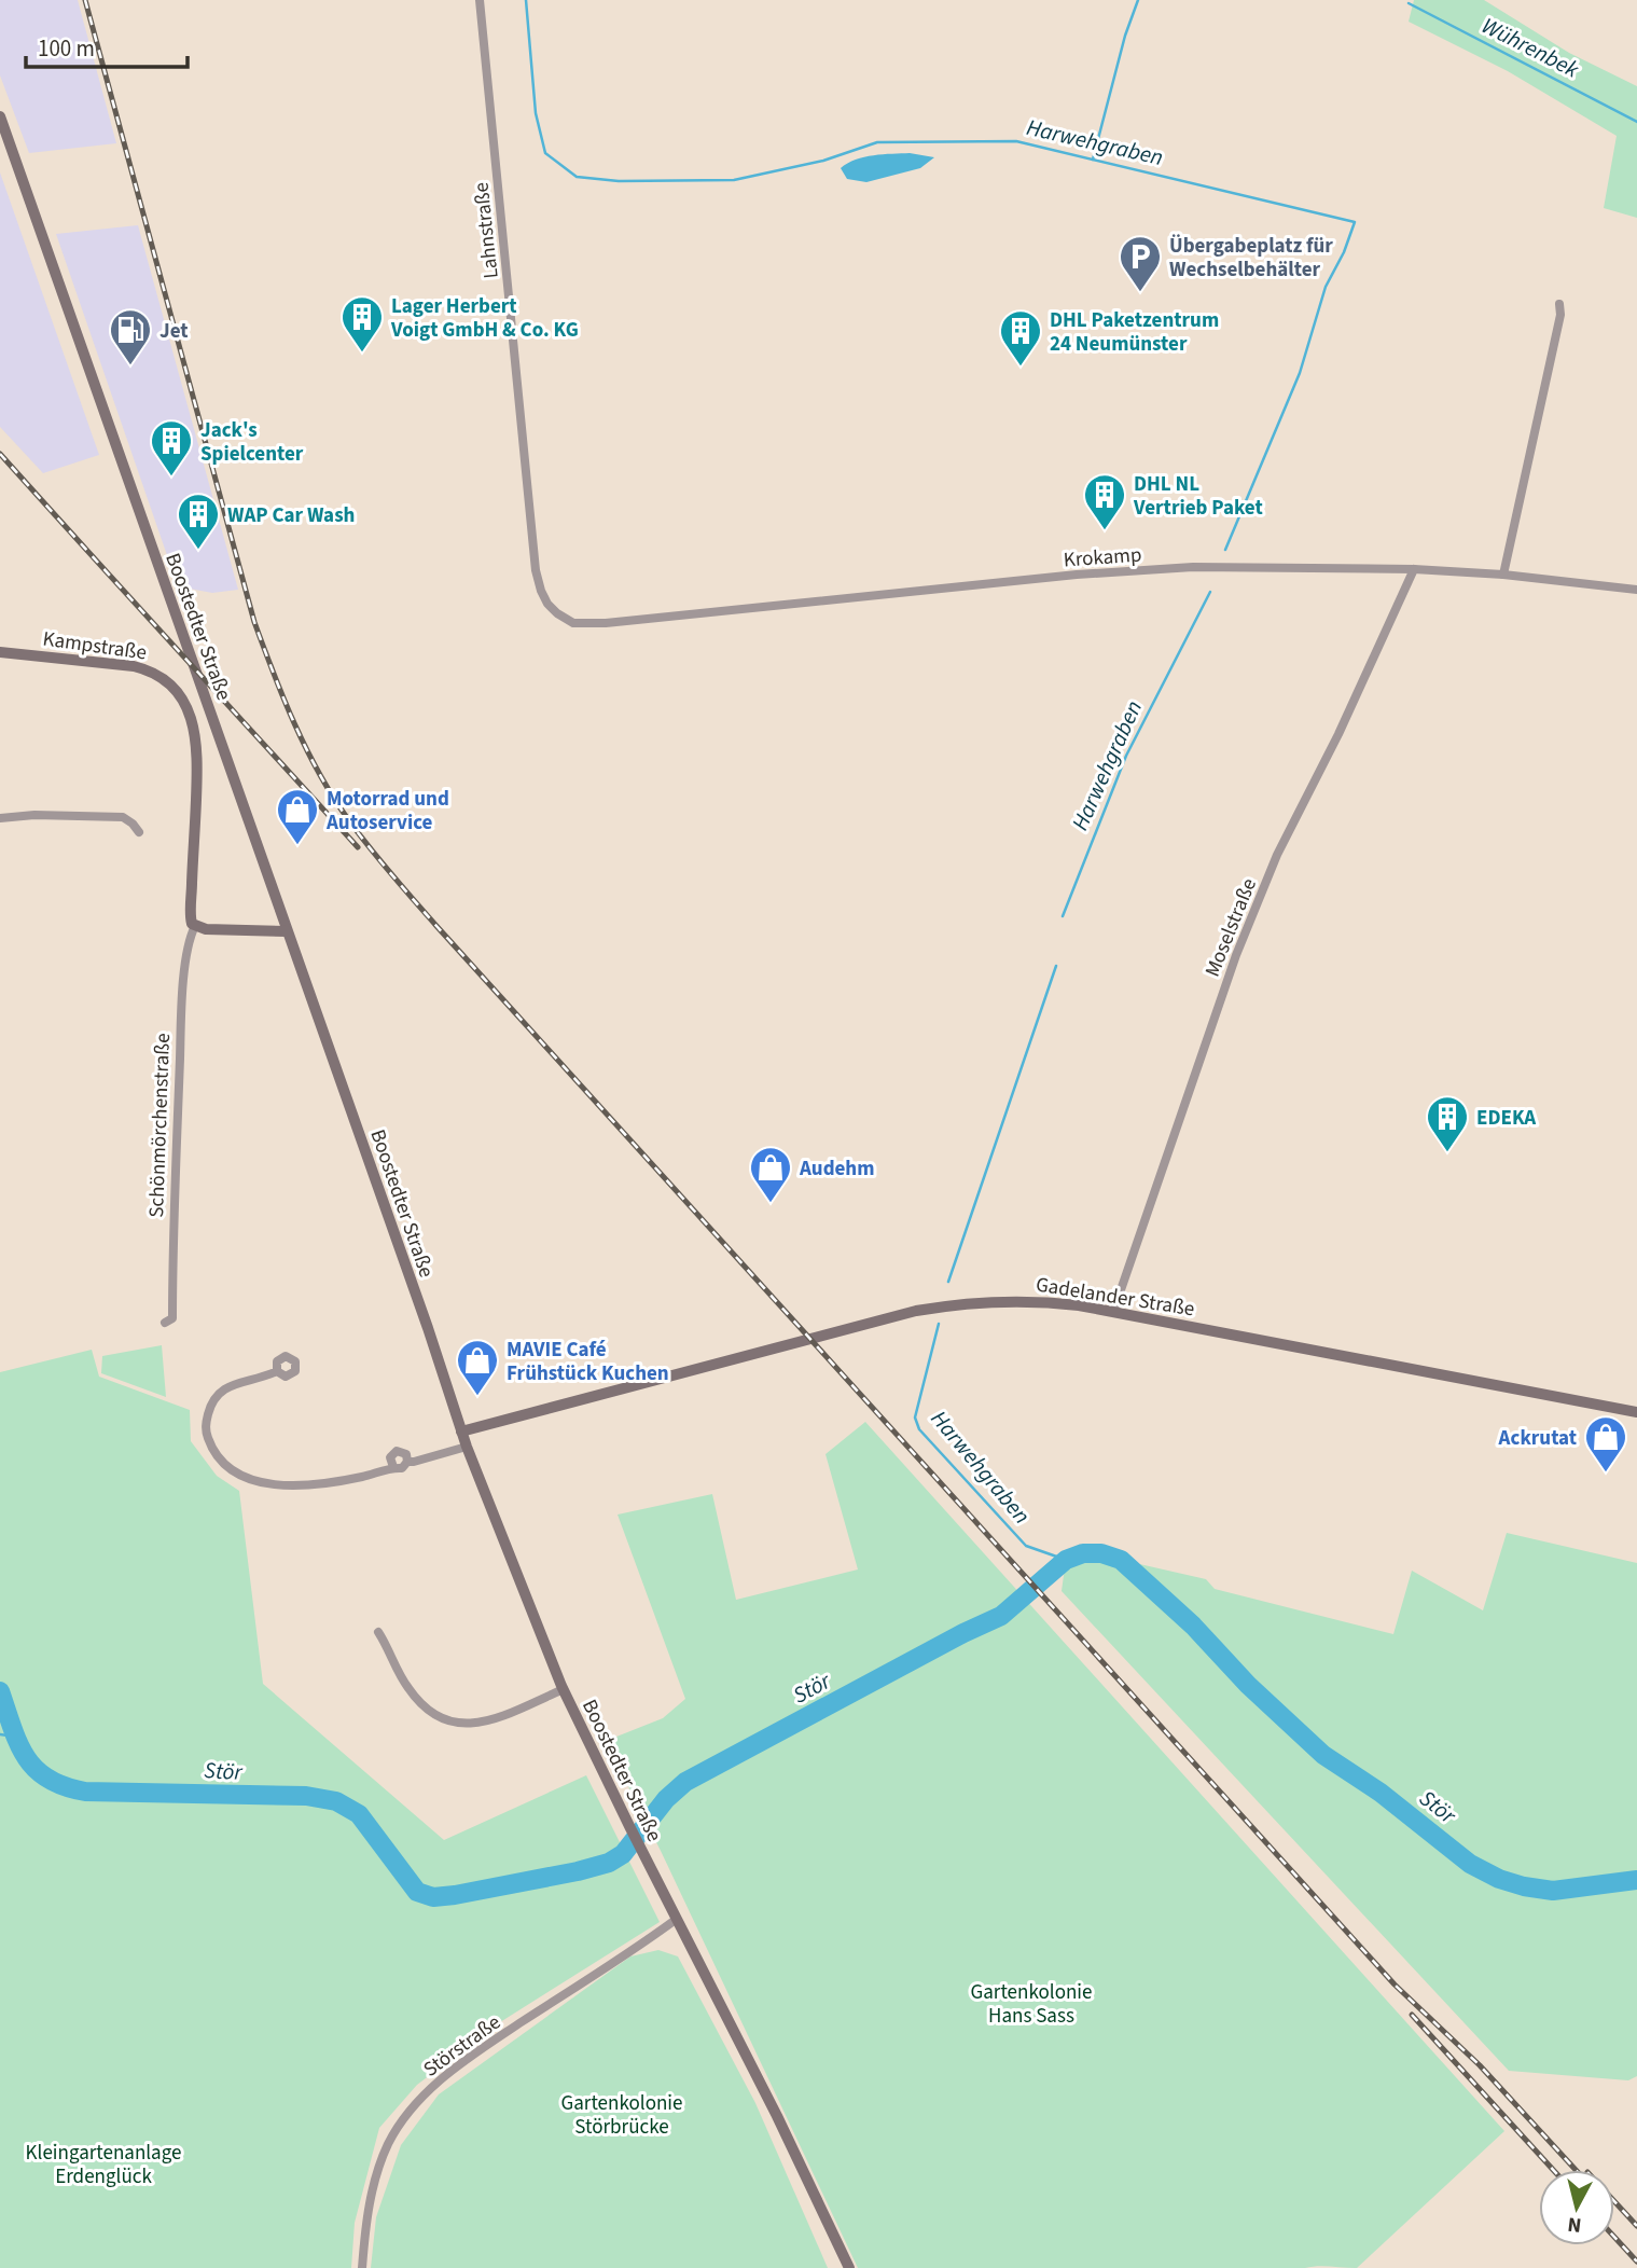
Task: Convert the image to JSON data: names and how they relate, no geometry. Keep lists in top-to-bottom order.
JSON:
{
  "streets": {
    "street": [
      "Lahnstraße",
      "Krokamp",
      "Boostedter Straße",
      "Kampstraße",
      "Moselstraße",
      "Schönmörchenstraße",
      "Gadelander Straße",
      "Störstraße"
    ]
  },
  "crossings": [
    ["Lahnstraße", "Krokamp"],
    ["Krokamp", "Moselstraße"],
    ["Boostedter Straße", "Gadelander Straße"],
    ["Boostedter Straße", "Störstraße"],
    ["Kampstraße", "Schönmörchenstraße"],
    ["Moselstraße", "Gadelander Straße"]
  ],
  "water": ["Wührenbek", "Harwehgraben", "Stör"],
  "parks": ["Gartenkolonie Hans Sass", "Gartenkolonie Störbrücke", "Kleingartenanlage Erdenglück"],
  "places": {
    "parking": ["Übergabeplatz für Wechselbehälter"],
    "building": [
      "Lager Herbert Voigt GmbH & Co. KG",
      "DHL Paketzentrum 24 Neumünster",
      "Jack's Spielcenter",
      "DHL NL Vertrieb Paket",
      "WAP Car Wash",
      "EDEKA"
    ],
    "fuel station": ["Jet"],
    "shop": [
      "Motorrad und Autoservice",
      "Audehm",
      "MAVIE Café Frühstück Kuchen",
      "Ackrutat"
    ]
  },
  "scale_bar": "100 m",
  "north": "bottom"
}
